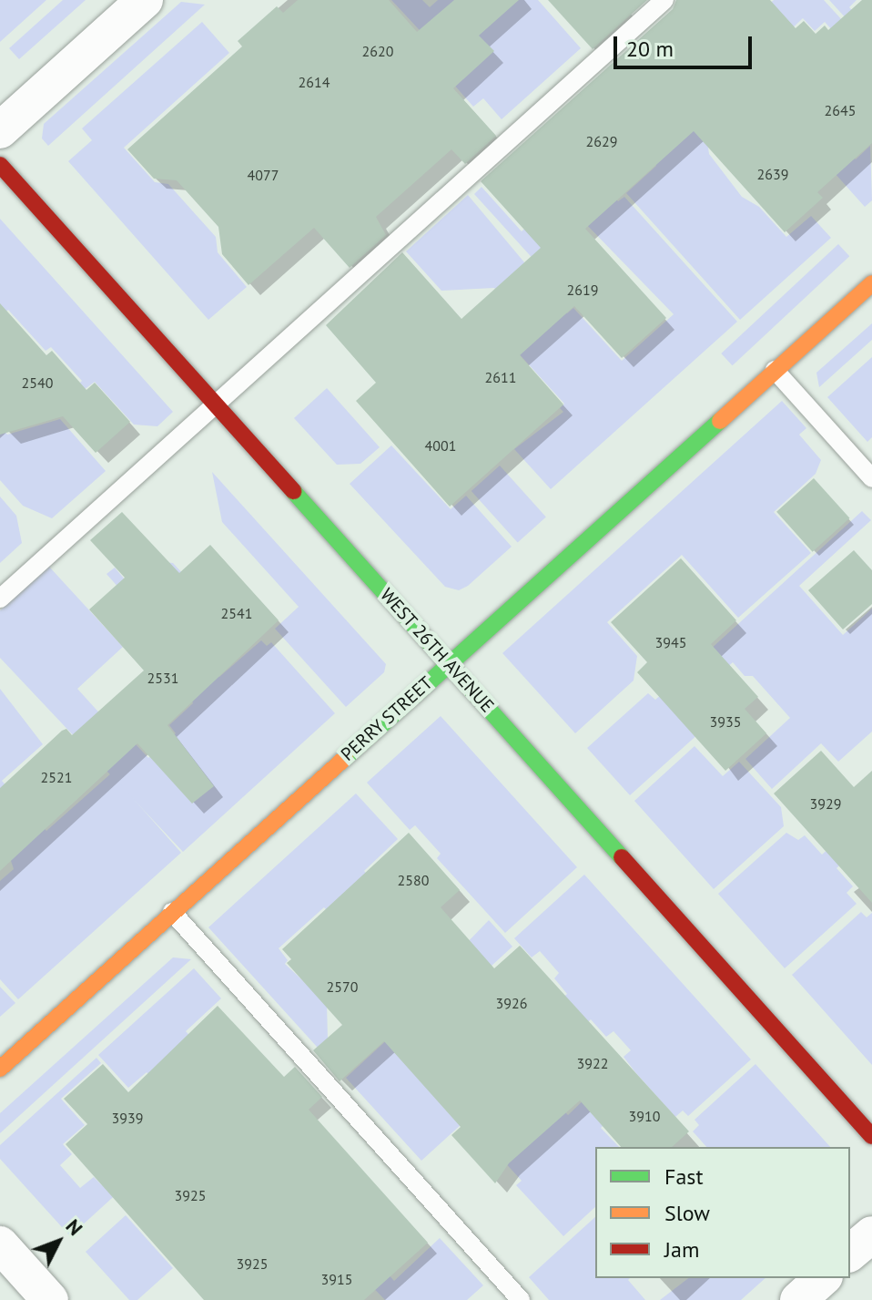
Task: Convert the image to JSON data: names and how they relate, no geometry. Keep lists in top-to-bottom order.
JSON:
{
  "streets": {
    "street": ["WEST 26TH AVENUE", "PERRY STREET"]
  },
  "crossings": [
    ["WEST 26TH AVENUE", "PERRY STREET"]
  ],
  "house_numbers": [
    "2620",
    "2614",
    "2645",
    "2629",
    "2639",
    "4077",
    "2619",
    "2611",
    "2540",
    "4001",
    "2541",
    "3945",
    "2531",
    "3935",
    "2521",
    "3929",
    "2580",
    "2570",
    "3926",
    "3922",
    "3910",
    "3939",
    "3925",
    "3925",
    "3915"
  ],
  "legend": ["Fast", "Slow", "Jam"],
  "scale_bar": "20 m",
  "north": "top right"
}
